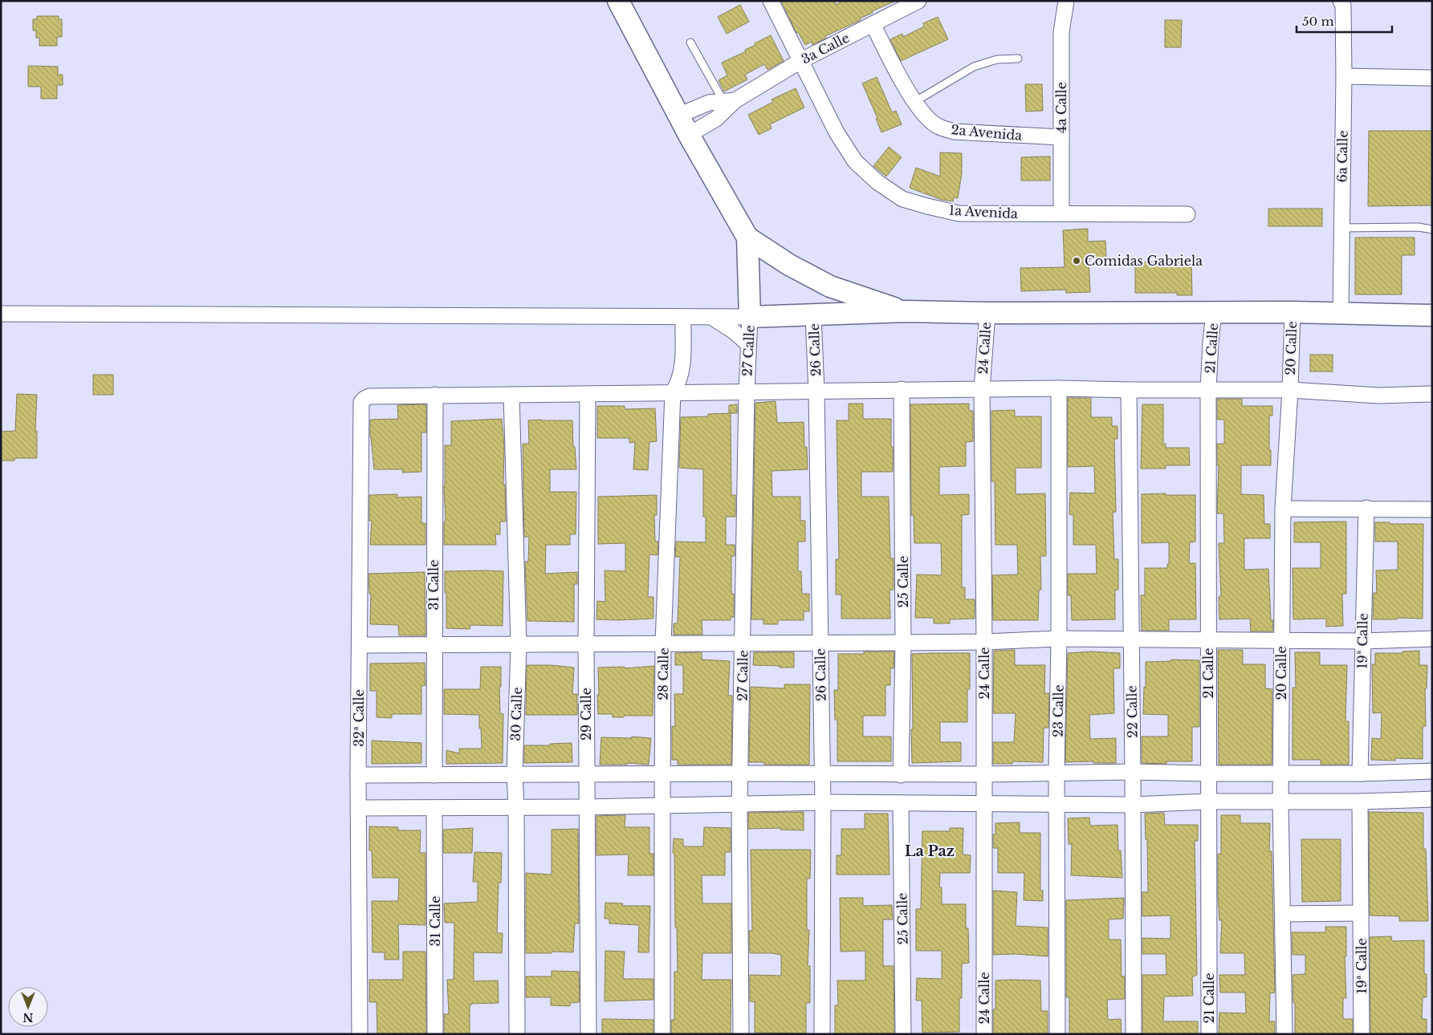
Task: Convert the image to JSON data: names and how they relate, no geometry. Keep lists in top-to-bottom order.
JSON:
{
  "streets": {
    "street": [
      "3a Calle",
      "4a Calle",
      "2a Avenida",
      "6a Calle",
      "1a Avenida",
      "24 Calle",
      "21 Calle",
      "20 Calle",
      "26 Calle",
      "27 Calle",
      "25 Calle",
      "31 Calle",
      "19ª Calle",
      "28 Calle",
      "23 Calle",
      "22 Calle",
      "30 Calle",
      "29 Calle",
      "32ª Calle"
    ]
  },
  "crossings": [
    ["3a Calle", "2a Avenida"],
    ["3a Calle", "1a Avenida"],
    ["4a Calle", "2a Avenida"],
    ["4a Calle", "1a Avenida"],
    ["31 Calle", "32ª Calle"]
  ],
  "districts": ["La Paz"],
  "places": ["Comidas Gabriela"],
  "scale_bar": "50 m",
  "north": "bottom"
}
